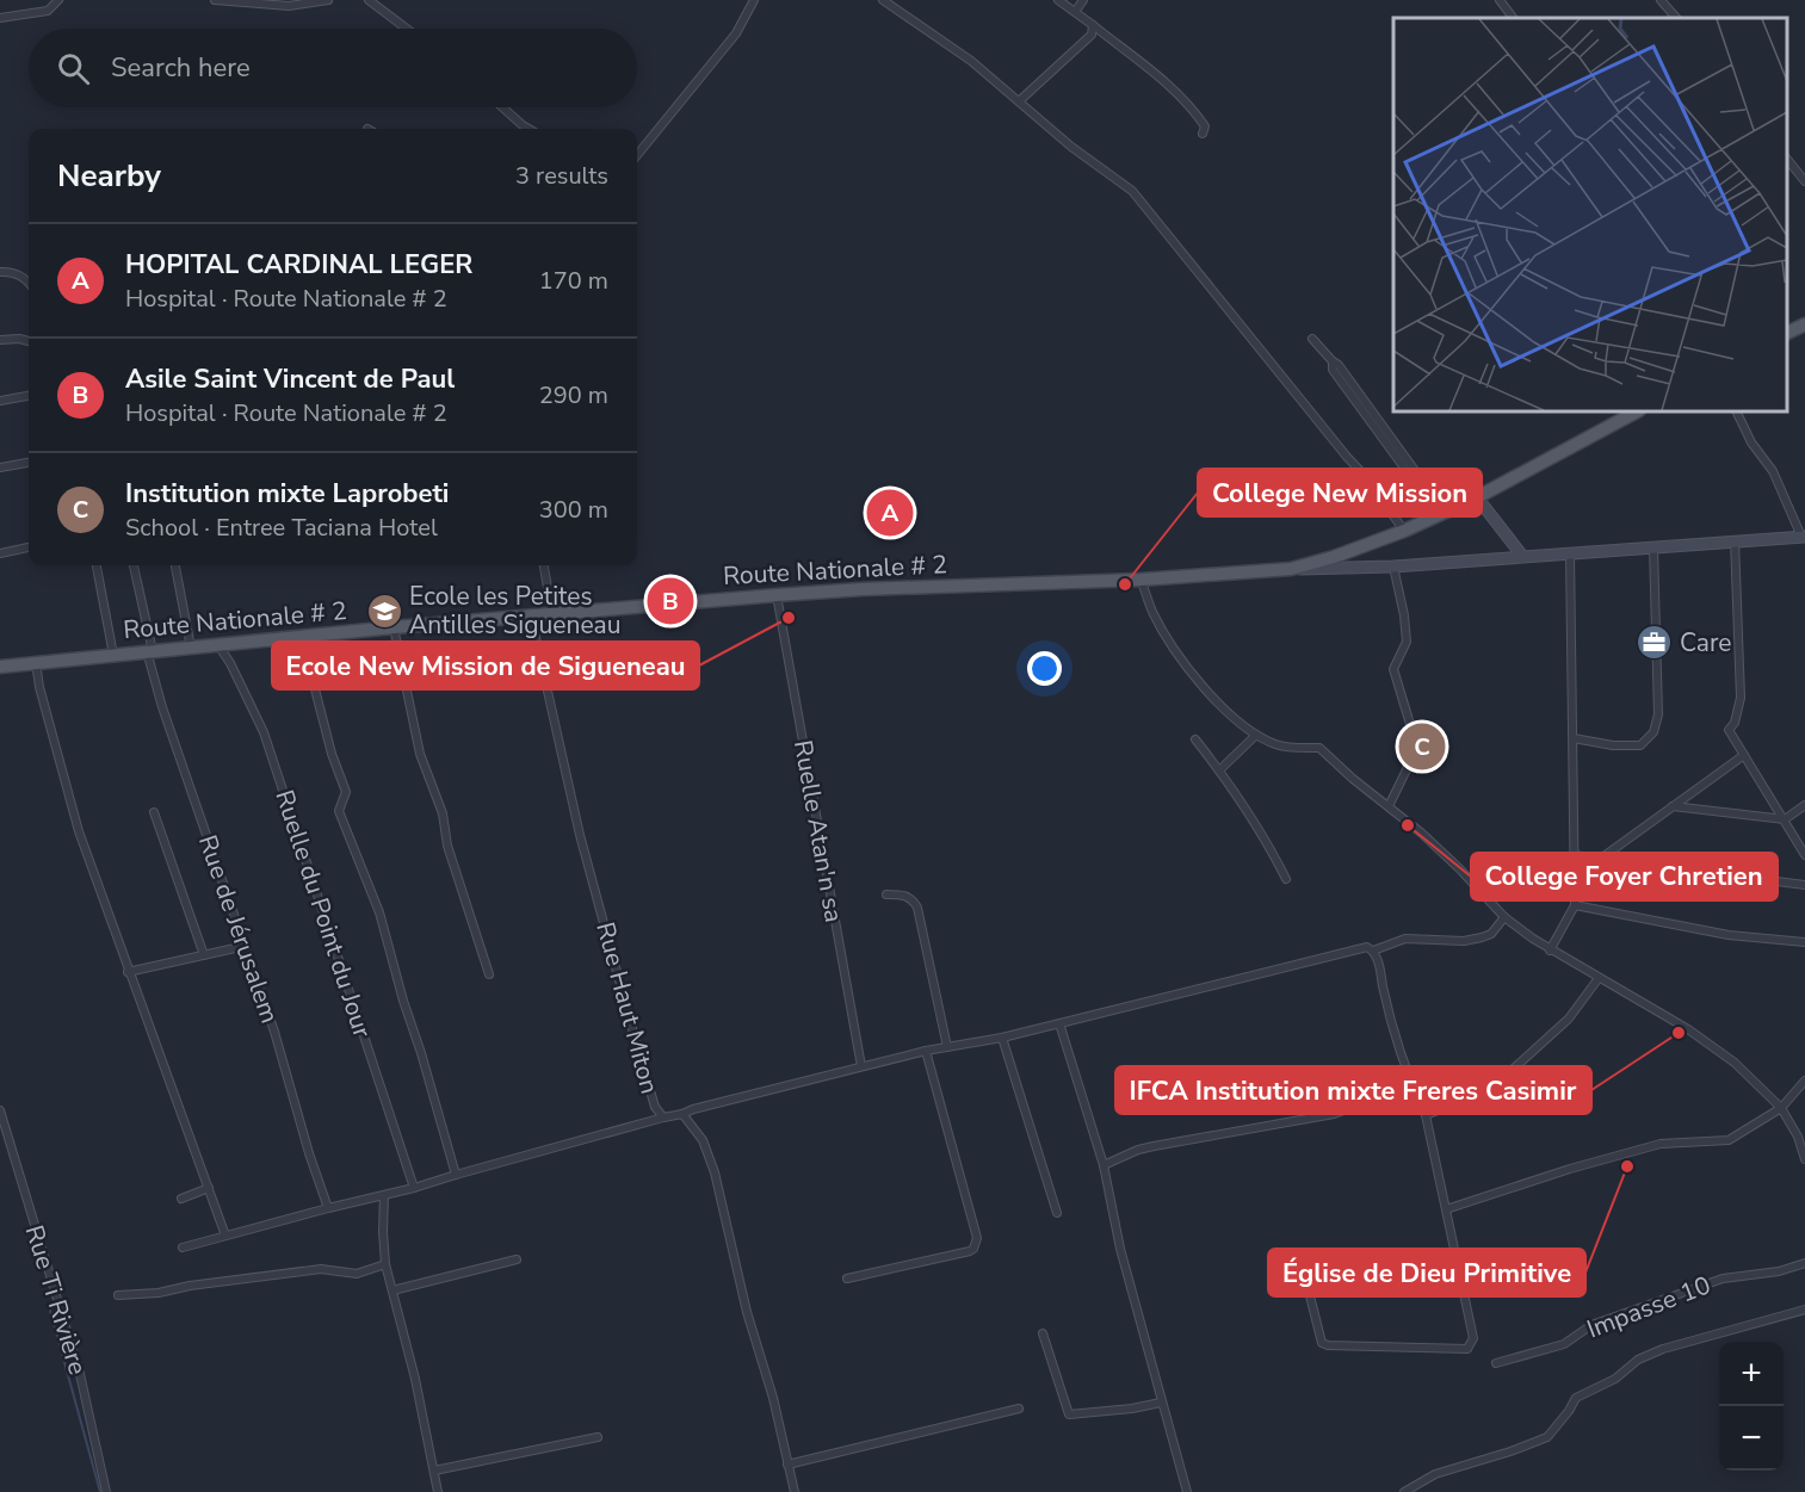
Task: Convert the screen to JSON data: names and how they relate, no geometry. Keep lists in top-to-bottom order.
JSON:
{
  "streets": {
    "main road": ["Route Nationale # 2"],
    "street": [
      "Ruelle Atan'n sa",
      "Ruelle du Point du Jour",
      "Rue de Jérusalem",
      "Rue Haut Miton",
      "Rue Ti Rivière",
      "Impasse 10"
    ]
  },
  "crossings": [
    ["Route Nationale # 2", "Ruelle Atan'n sa"],
    ["Route Nationale # 2", "Ruelle du Point du Jour"],
    ["Route Nationale # 2", "Rue de Jérusalem"],
    ["Route Nationale # 2", "Rue Haut Miton"]
  ],
  "places": {
    "other": [
      "College New Mission",
      "Ecole New Mission de Sigueneau",
      "College Foyer Chretien",
      "IFCA Institution mixte Freres Casimir",
      "Église de Dieu Primitive"
    ],
    "school or university": ["Ecole les Petites Antilles Sigueneau"],
    "office": ["Care"]
  },
  "page": {
    "search": "Search here",
    "heading": ["Nearby", "3 results"],
    "list": [
      {
        "mark": "A",
        "name": "HOPITAL CARDINAL LEGER",
        "note": "Hospital · Route Nationale # 2",
        "value": "170 m"
      },
      {
        "mark": "B",
        "name": "Asile Saint Vincent de Paul",
        "note": "Hospital · Route Nationale # 2",
        "value": "290 m"
      },
      {
        "mark": "C",
        "name": "Institution mixte Laprobeti",
        "note": "School · Entree Taciana Hotel",
        "value": "300 m"
      }
    ],
    "pins": ["A", "B", "C"],
    "map_buttons": ["+", "−"]
  }
}
